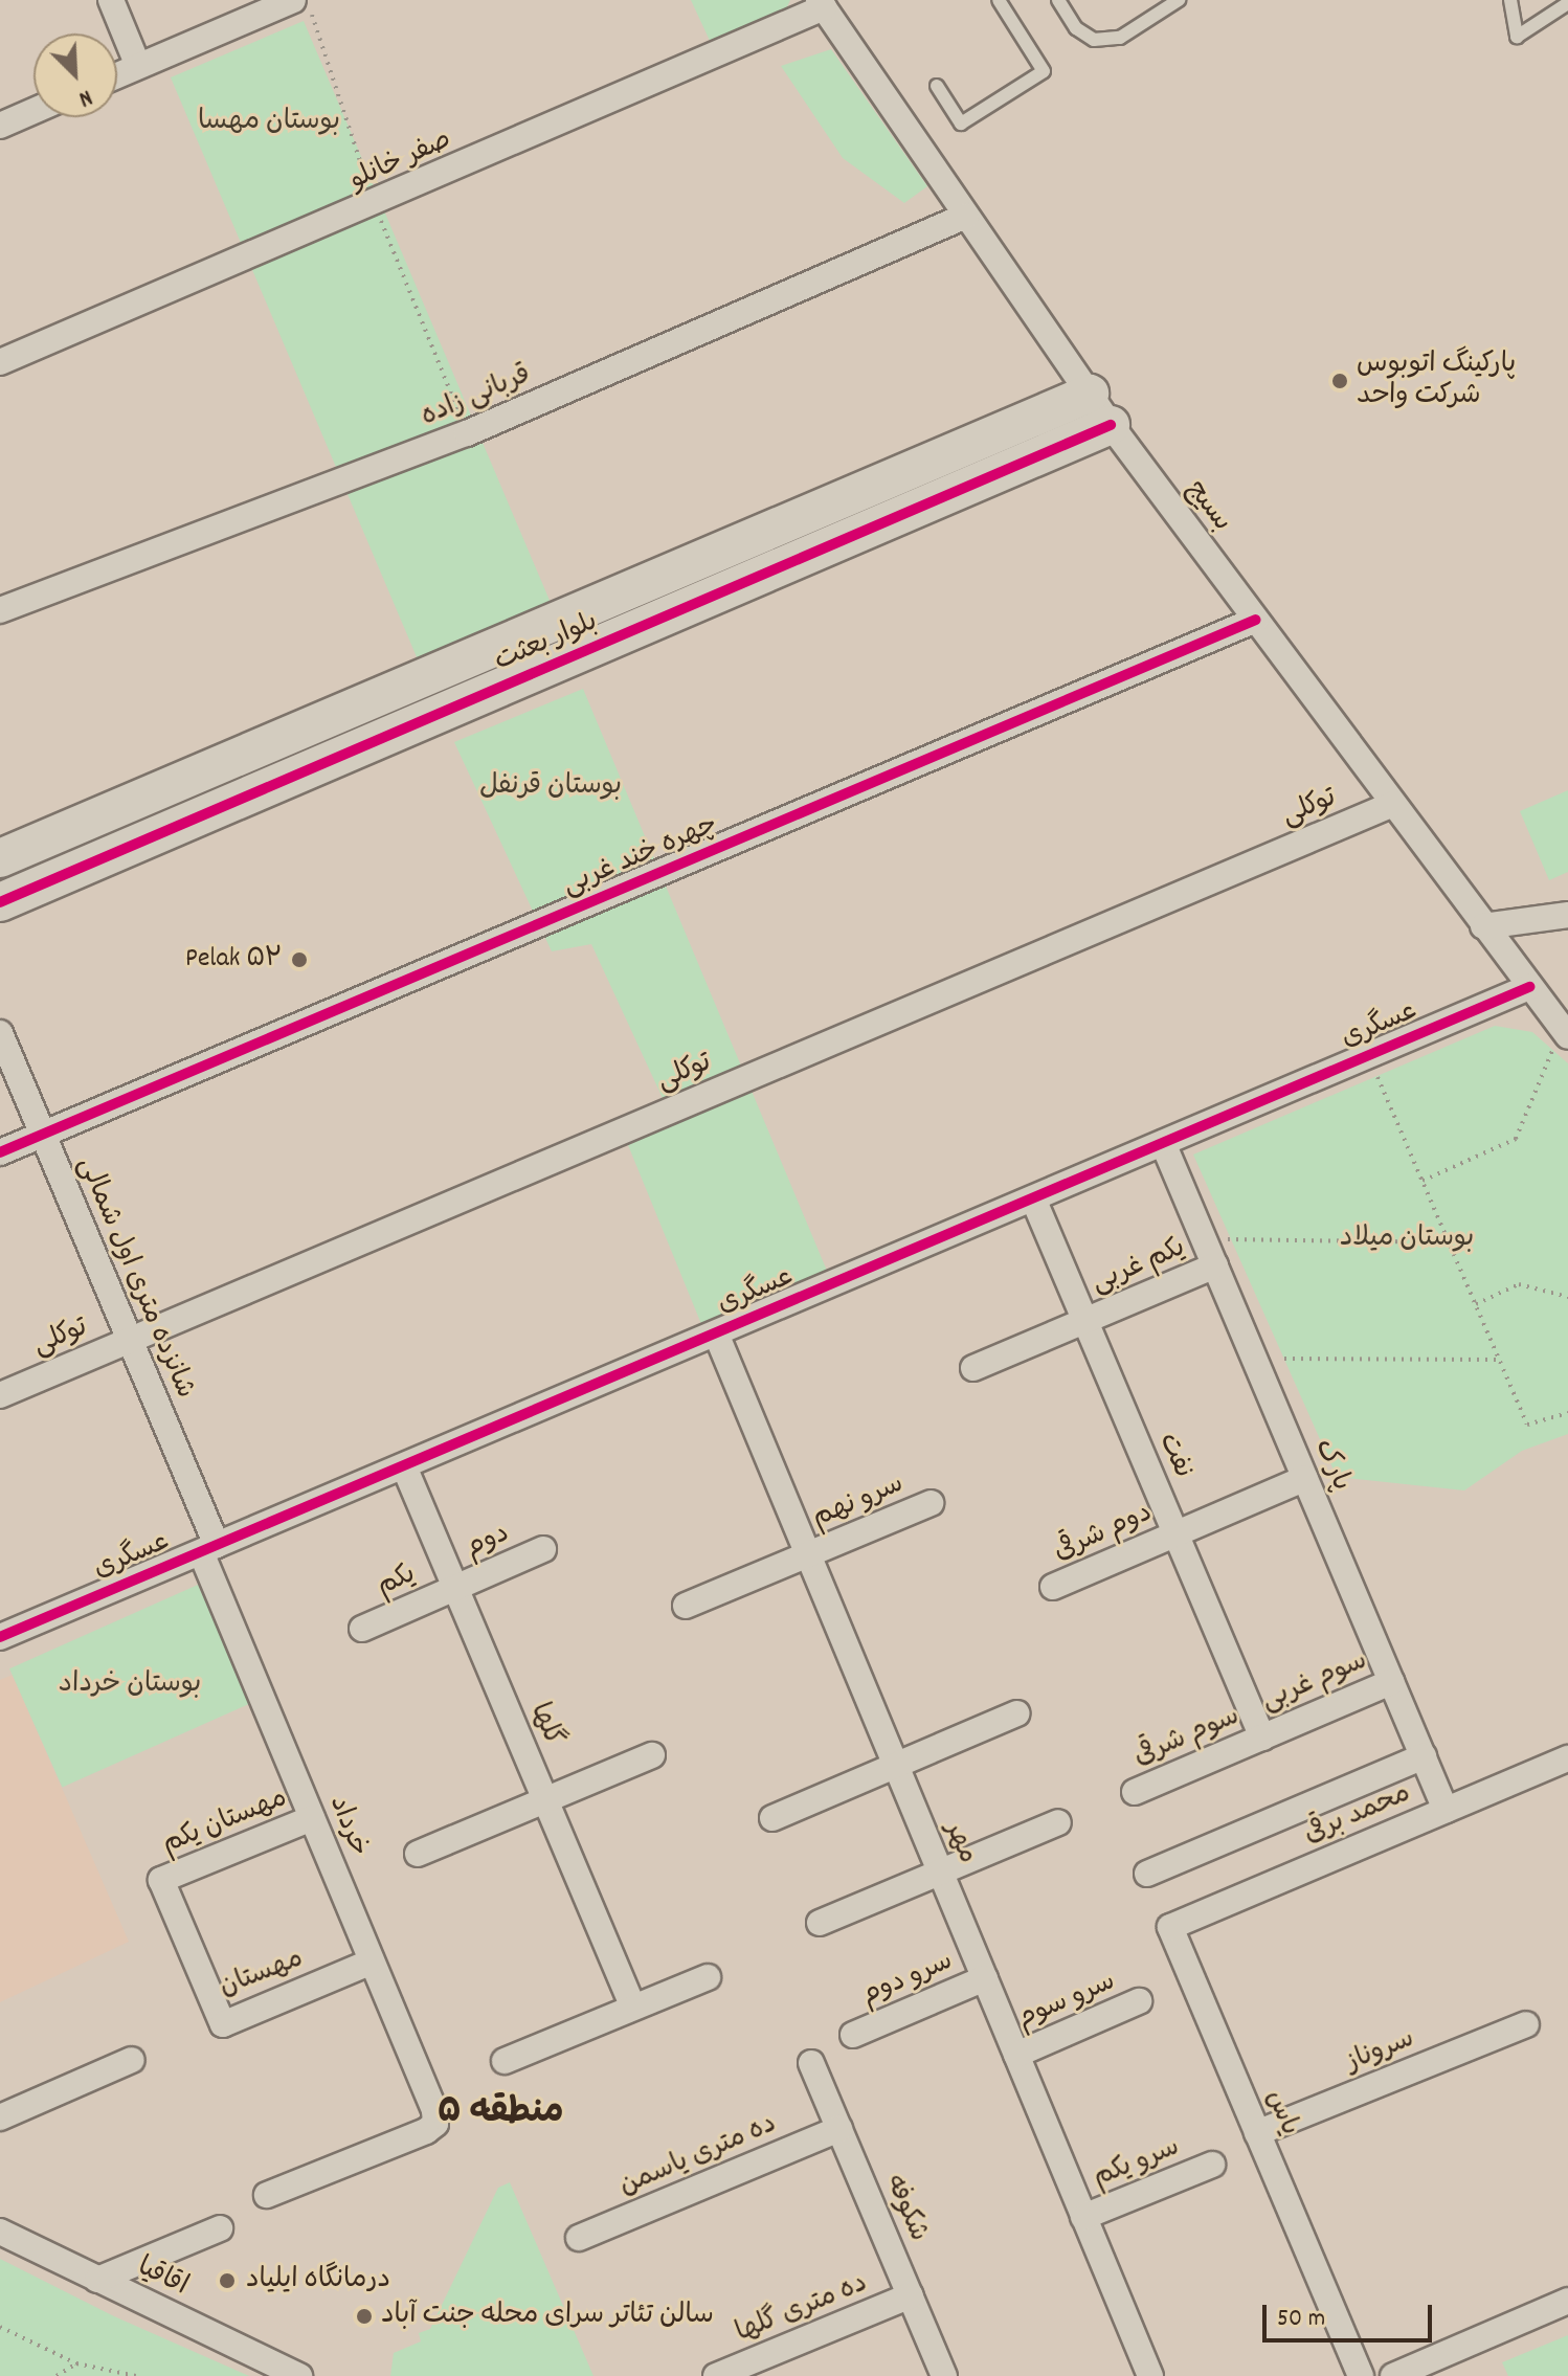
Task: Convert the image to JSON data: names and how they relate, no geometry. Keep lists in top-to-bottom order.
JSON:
{
  "streets": {
    "street": [
      "صفر خانلو",
      "قربانی زاده",
      "بسیج",
      "بلوار بعثت",
      "توکلی",
      "چهره خند غربی",
      "عسگری",
      "یکم غربی",
      "شانزده متری اول شمالی",
      "نفت",
      "پارک",
      "سرو نهم",
      "دوم شرقی",
      "دوم",
      "یکم",
      "سوم غربی",
      "گلها",
      "سوم شرقی",
      "محمد برقی",
      "مهستان یکم",
      "خرداد",
      "مهر",
      "مهستان",
      "سرو دوم",
      "سرو سوم",
      "سروناز",
      "یاس",
      "ده متری یاسمن",
      "سرو یکم",
      "شکوفه",
      "اقاقیا",
      "ده متری گلها"
    ]
  },
  "crossings": [
    ["صفر خانلو", "بسیج"],
    ["قربانی زاده", "بسیج"],
    ["بسیج", "بلوار بعثت"],
    ["بسیج", "توکلی"],
    ["بسیج", "چهره خند غربی"],
    ["بسیج", "عسگری"],
    ["توکلی", "شانزده متری اول شمالی"],
    ["چهره خند غربی", "شانزده متری اول شمالی"],
    ["عسگری", "شانزده متری اول شمالی"],
    ["عسگری", "نفت"],
    ["عسگری", "پارک"],
    ["عسگری", "گلها"],
    ["عسگری", "خرداد"],
    ["عسگری", "مهر"],
    ["یکم غربی", "نفت"],
    ["یکم غربی", "پارک"],
    ["شانزده متری اول شمالی", "خرداد"],
    ["نفت", "دوم شرقی"],
    ["نفت", "سوم غربی"],
    ["نفت", "سوم شرقی"],
    ["پارک", "دوم شرقی"],
    ["پارک", "سوم غربی"],
    ["پارک", "محمد برقی"],
    ["سرو نهم", "مهر"],
    ["دوم", "یکم"],
    ["دوم", "گلها"],
    ["یکم", "گلها"],
    ["سوم غربی", "سوم شرقی"],
    ["محمد برقی", "یاس"],
    ["مهستان یکم", "خرداد"],
    ["مهستان یکم", "مهستان"],
    ["خرداد", "مهستان"],
    ["مهر", "سرو دوم"],
    ["مهر", "سرو سوم"],
    ["مهر", "سرو یکم"],
    ["سروناز", "یاس"],
    ["ده متری یاسمن", "شکوفه"],
    ["شکوفه", "ده متری گلها"]
  ],
  "districts": ["منطقه ۵"],
  "parks": [
    "بوستان مهسا",
    "بوستان قرنفل",
    "بوستان میلاد",
    "بوستان خرداد"
  ],
  "places": [
    "پارکینگ اتوبوس شرکت واحد",
    "Pelak ۵۲",
    "درمانگاه ایلیاد",
    "سالن تئاتر سرای محله جنت آباد"
  ],
  "scale_bar": "50 m",
  "north": "bottom right"
}
